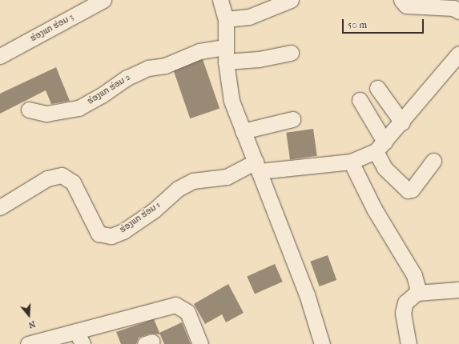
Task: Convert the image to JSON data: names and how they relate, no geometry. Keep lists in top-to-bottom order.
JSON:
{
  "streets": {
    "street": ["ຮ່ອງແກ ຮ່ອມ 3", "ຮ່ອງແກ ຮ່ອມ 2", "ຮ່ອງແກ ຮ່ອມ 1"]
  },
  "scale_bar": "50 m",
  "north": "bottom"
}
